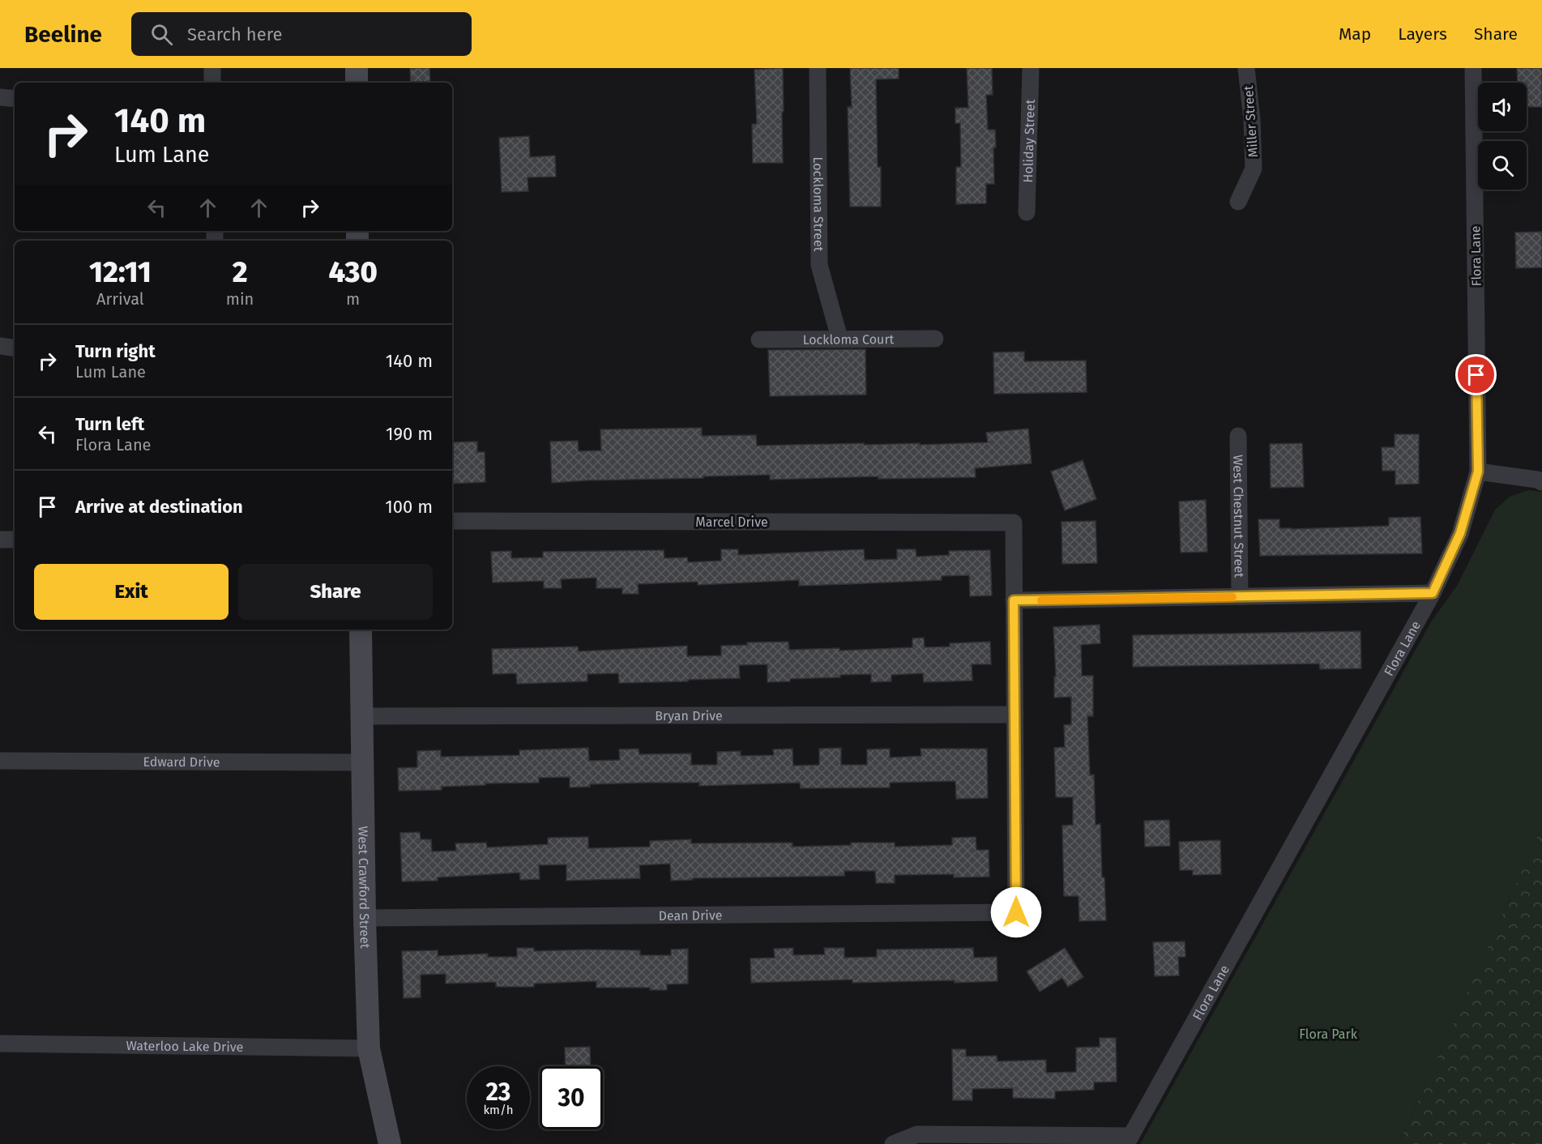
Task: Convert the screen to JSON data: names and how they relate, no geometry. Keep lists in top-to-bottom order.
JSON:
{
  "streets": {
    "street": [
      "Miller Street",
      "Holiday Street",
      "Lockloma Street",
      "Flora Lane",
      "Lockloma Court",
      "West Chestnut Street",
      "Marcel Drive",
      "Bryan Drive",
      "Edward Drive",
      "West Crawford Street",
      "Dean Drive",
      "Waterloo Lake Drive"
    ]
  },
  "crossings": [
    ["Lockloma Street", "Lockloma Court"],
    ["Bryan Drive", "West Crawford Street"],
    ["Bryan Drive", "Dean Drive"],
    ["Edward Drive", "West Crawford Street"],
    ["West Crawford Street", "Dean Drive"],
    ["West Crawford Street", "Waterloo Lake Drive"]
  ],
  "parks": ["Flora Park"],
  "page": {
    "header": "Beeline",
    "search": "Search here",
    "nav": ["Map", "Layers", "Share"],
    "turn": ["140 m", "Lum Lane"],
    "eta": [
      "12:11",
      "Arrival",
      "2",
      "min",
      "430",
      "m"
    ],
    "list": [
      {
        "name": "Turn right",
        "note": "Lum Lane",
        "value": "140 m"
      },
      {
        "name": "Turn left",
        "note": "Flora Lane",
        "value": "190 m"
      },
      {
        "name": "Arrive at destination",
        "value": "100 m"
      }
    ],
    "buttons": ["Exit", "Share"],
    "speed": "23 km/h",
    "limit": "30"
  }
}
